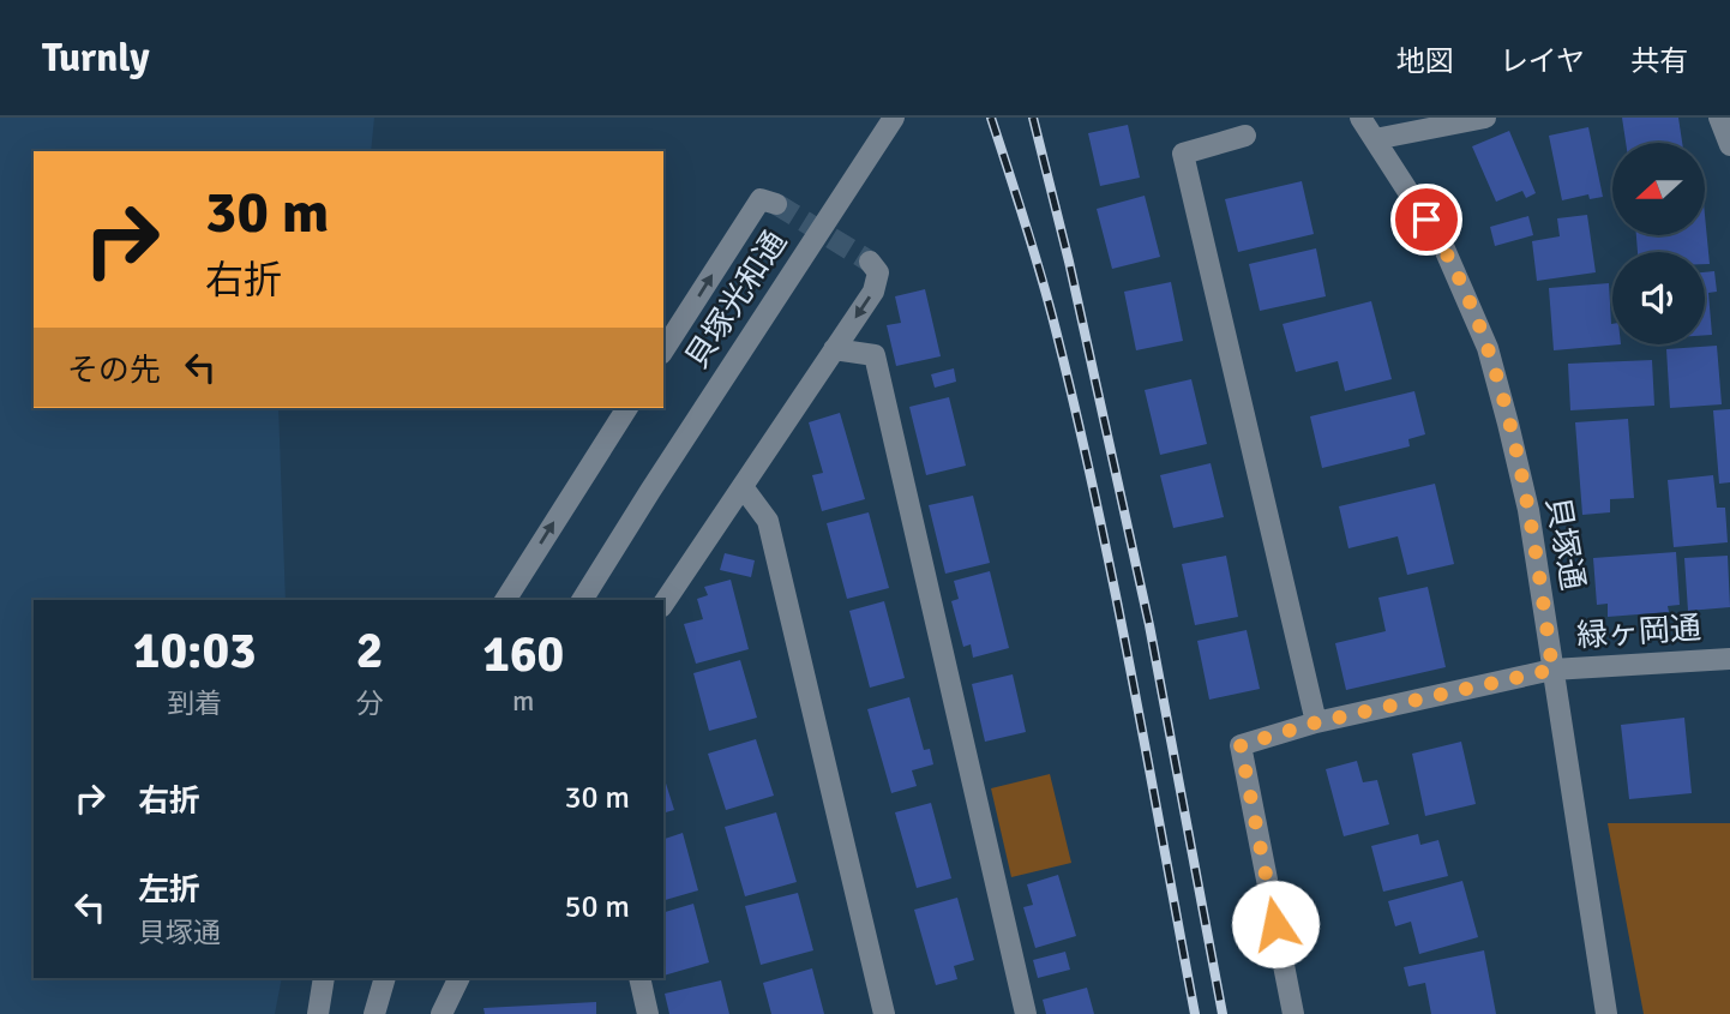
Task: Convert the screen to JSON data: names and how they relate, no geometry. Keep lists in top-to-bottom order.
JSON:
{
  "streets": {
    "street": ["貝塚光和通", "貝塚通", "緑ヶ岡通"]
  },
  "crossings": [
    ["貝塚通", "緑ヶ岡通"]
  ],
  "north": "left",
  "page": {
    "header": "Turnly",
    "nav": ["地図", "レイヤ", "共有"],
    "turn": ["30 m", "右折"],
    "then": "その先",
    "eta": [
      "10:03",
      "到着",
      "2",
      "分",
      "160",
      "m"
    ],
    "list": [
      {
        "name": "右折",
        "value": "30 m"
      },
      {
        "name": "左折",
        "note": "貝塚通",
        "value": "50 m"
      }
    ]
  }
}
